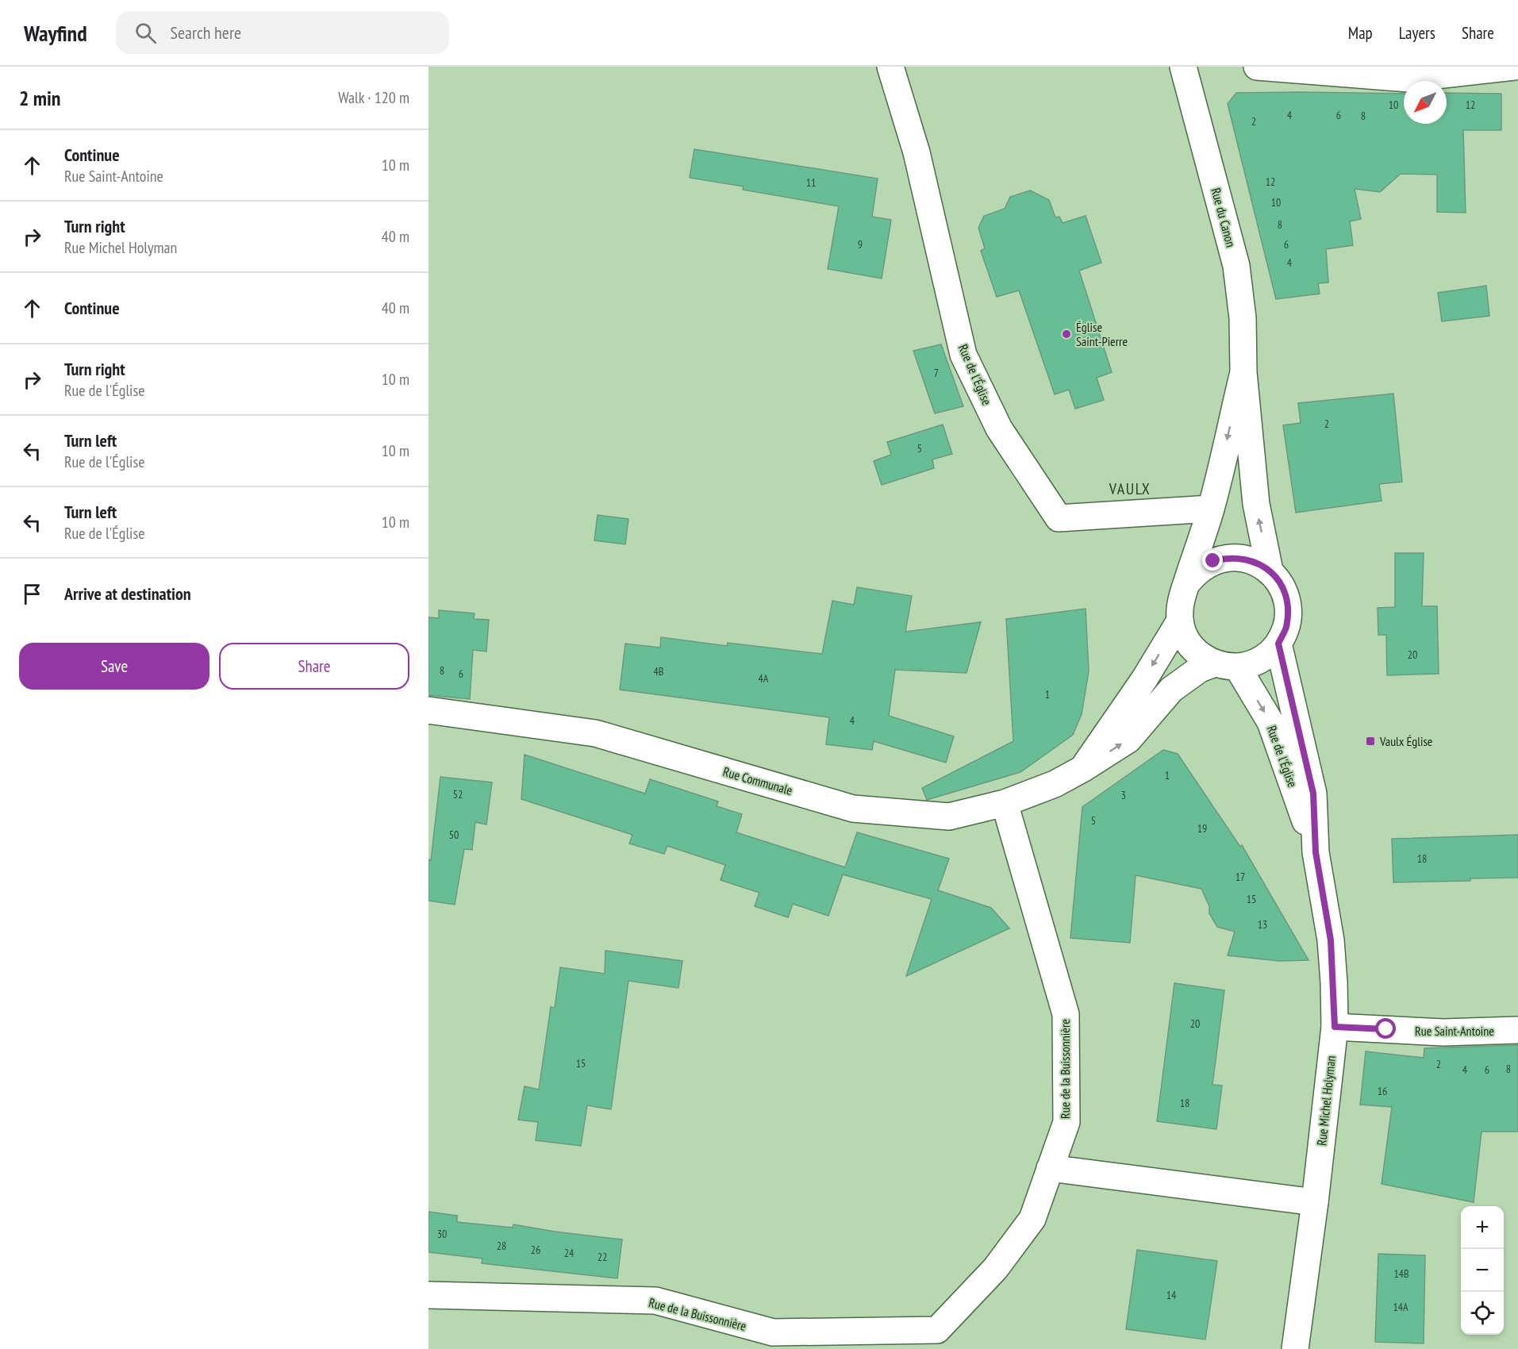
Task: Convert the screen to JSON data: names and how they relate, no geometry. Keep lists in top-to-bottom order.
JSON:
{
  "streets": {
    "street": [
      "Rue du Canon",
      "Rue de l'Église",
      "Rue Communale",
      "Rue Saint-Antoine",
      "Rue de la Buissonnière",
      "Rue Michel Holyman"
    ]
  },
  "crossings": [
    ["Rue du Canon", "Rue de l'Église"],
    ["Rue de l'Église", "Rue Communale"],
    ["Rue de l'Église", "Rue Michel Holyman"],
    ["Rue Communale", "Rue de la Buissonnière"],
    ["Rue Saint-Antoine", "Rue Michel Holyman"]
  ],
  "districts": ["VAULX"],
  "places": {
    "other": ["Église Saint-Pierre"],
    "transit": ["Vaulx Église"]
  },
  "house_numbers": [
    "10",
    "12",
    "4",
    "6",
    "8",
    "2",
    "12",
    "11",
    "10",
    "8",
    "9",
    "6",
    "4",
    "7",
    "2",
    "5",
    "20",
    "8",
    "4B",
    "6",
    "4A",
    "1",
    "4",
    "1",
    "52",
    "3",
    "5",
    "19",
    "50",
    "18",
    "17",
    "15",
    "13",
    "20",
    "15",
    "2",
    "8",
    "4",
    "6",
    "16",
    "18",
    "30",
    "28",
    "26",
    "24",
    "22",
    "14B",
    "14",
    "14A"
  ],
  "north": "bottom left",
  "page": {
    "header": "Wayfind",
    "search": "Search here",
    "nav": ["Map", "Layers", "Share"],
    "heading": ["2 min", "Walk · 120 m"],
    "list": [
      ["Continue", "Rue Saint-Antoine", "10 m"],
      ["Turn right", "Rue Michel Holyman", "40 m"],
      ["Continue", "40 m"],
      ["Turn right", "Rue de l'Église", "10 m"],
      ["Turn left", "Rue de l'Église", "10 m"],
      ["Turn left", "Rue de l'Église", "10 m"],
      "Arrive at destination"
    ],
    "buttons": ["Save", "Share"],
    "map_buttons": ["+", "−"]
  }
}
